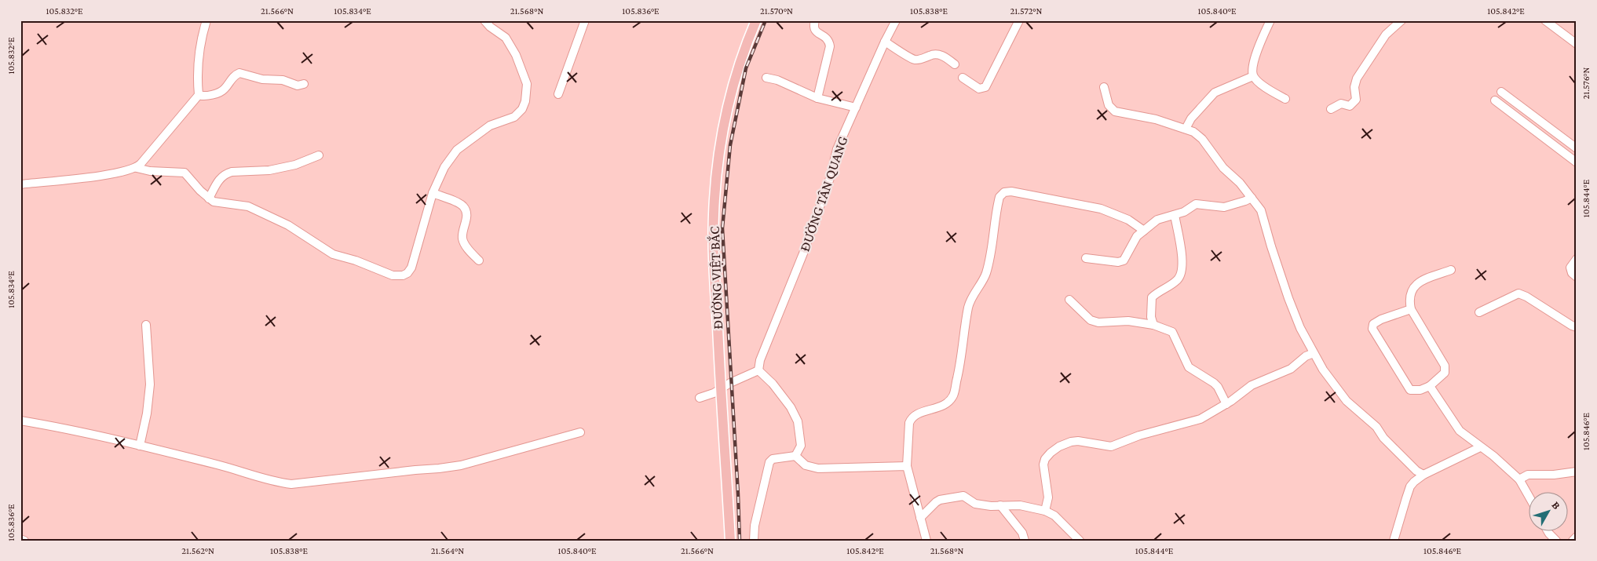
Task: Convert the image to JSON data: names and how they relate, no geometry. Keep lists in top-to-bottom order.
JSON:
{
  "streets": {
    "main road": ["ĐƯỜNG VIỆT BẮC"],
    "street": ["ĐƯỜNG TÂN QUANG"]
  },
  "north": "top right",
  "coordinates": [
    "105.832°E",
    "21.566°N",
    "105.834°E",
    "21.568°N",
    "105.836°E",
    "21.570°N",
    "105.838°E",
    "21.572°N",
    "105.840°E",
    "105.842°E",
    "21.576°N",
    "105.844°E",
    "105.846°E",
    "21.562°N",
    "21.564°N"
  ]
}
